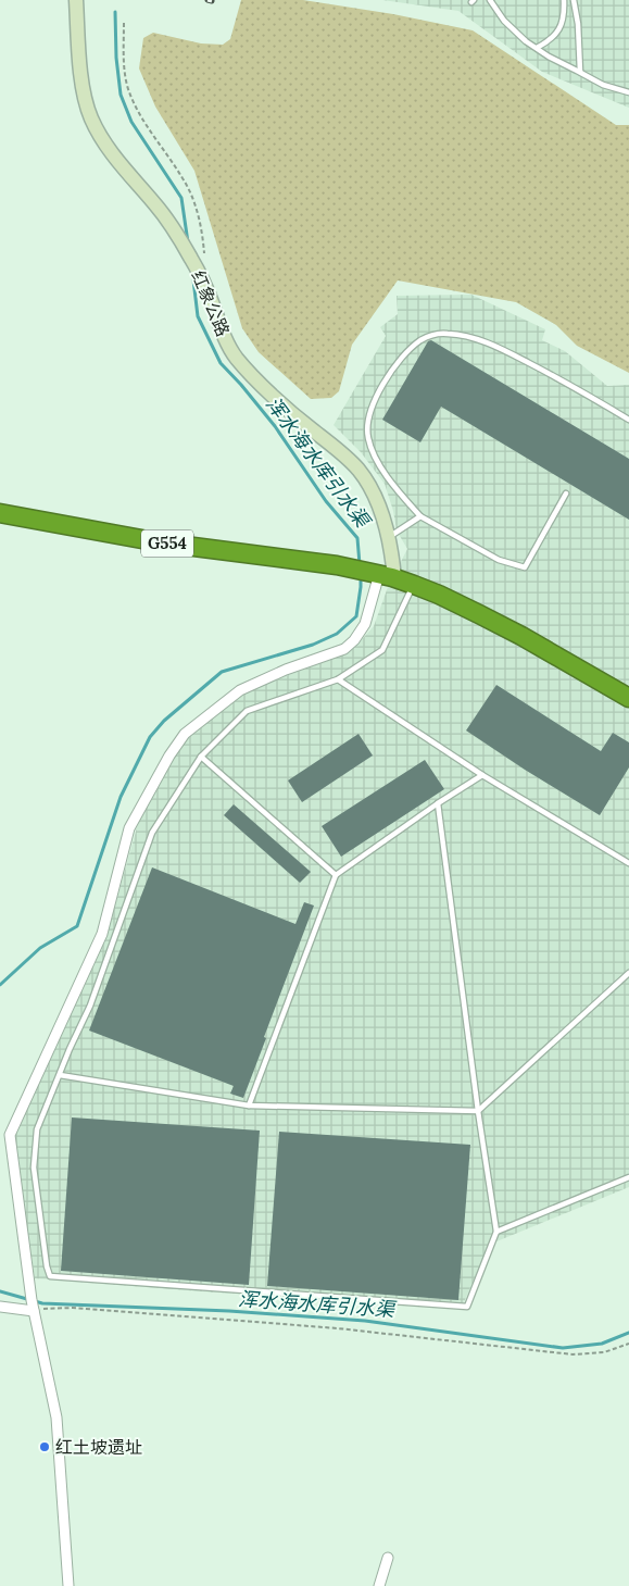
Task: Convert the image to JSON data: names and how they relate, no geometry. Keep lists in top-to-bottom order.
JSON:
{
  "streets": {
    "highway": ["G554"],
    "main road": ["红象公路"]
  },
  "crossings": [
    ["红象公路", "G554"]
  ],
  "water": ["浑水海水库引水渠"],
  "places": ["红土坡遗址"]
}
